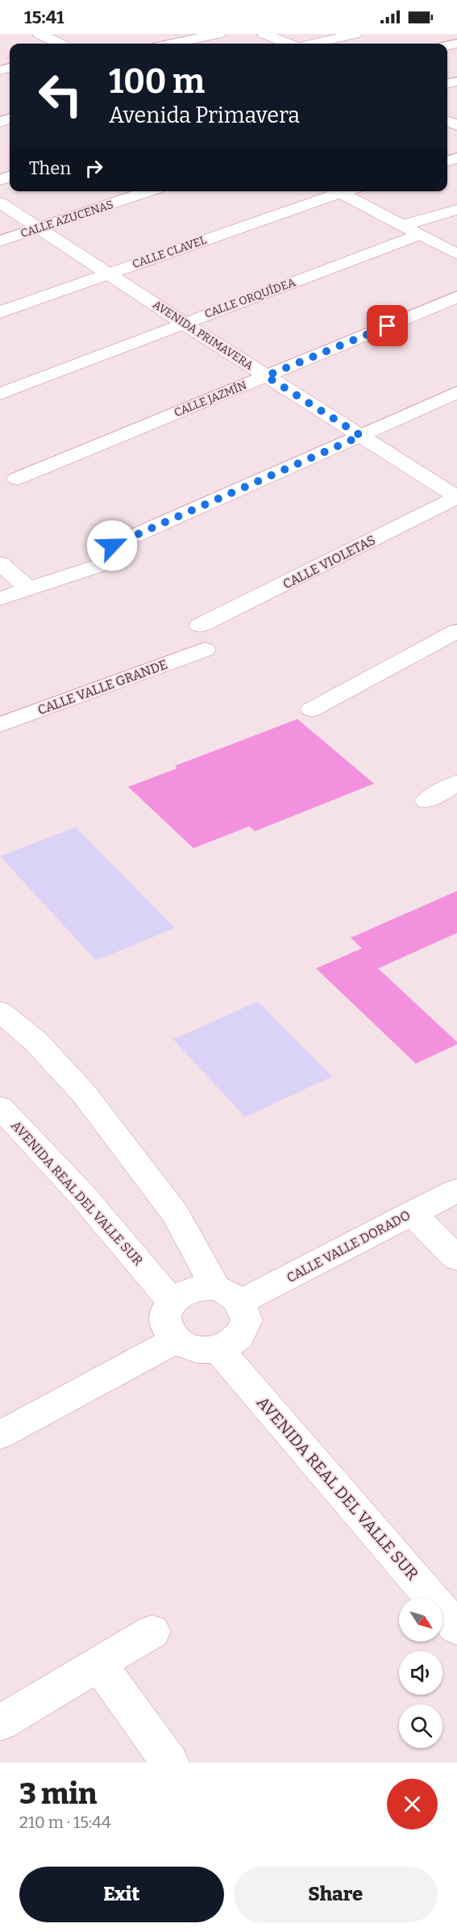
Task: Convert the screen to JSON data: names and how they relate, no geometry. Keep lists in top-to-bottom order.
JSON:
{
  "streets": {
    "street": [
      "CALLE AZUCENAS",
      "CALLE CLAVEL",
      "CALLE ORQUÍDEA",
      "AVENIDA PRIMAVERA",
      "CALLE JAZMÍN",
      "CALLE VIOLETAS",
      "CALLE VALLE GRANDE",
      "AVENIDA REAL DEL VALLE SUR",
      "CALLE VALLE DORADO"
    ]
  },
  "crossings": [
    ["CALLE AZUCENAS", "AVENIDA PRIMAVERA"],
    ["CALLE CLAVEL", "AVENIDA PRIMAVERA"],
    ["CALLE ORQUÍDEA", "AVENIDA PRIMAVERA"],
    ["AVENIDA PRIMAVERA", "CALLE JAZMÍN"],
    ["AVENIDA PRIMAVERA", "CALLE VIOLETAS"],
    ["AVENIDA REAL DEL VALLE SUR", "CALLE VALLE DORADO"]
  ],
  "north": "bottom right",
  "page": {
    "status": "15:41",
    "turn": ["100 m", "Avenida Primavera"],
    "then": "Then",
    "heading": ["3 min", "210 m · 15:44"],
    "buttons": ["Exit", "Share"]
  }
}
